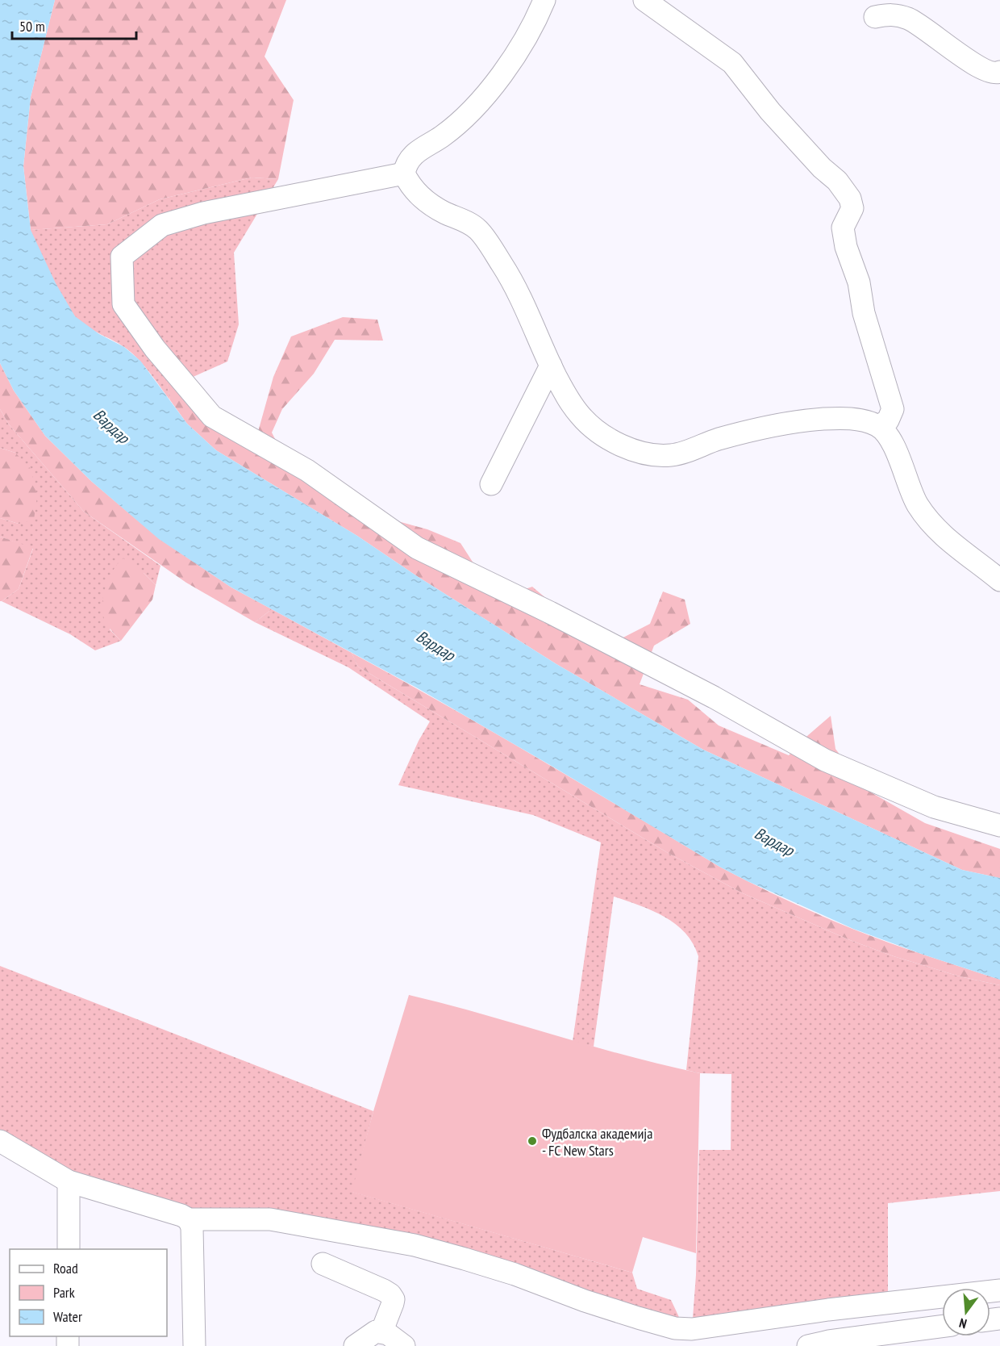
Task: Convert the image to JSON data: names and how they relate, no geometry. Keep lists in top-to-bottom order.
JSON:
{
  "water": ["Вардар"],
  "places": ["Фудбалска академија - FC New Stars"],
  "legend": ["Road", "Park", "Water"],
  "scale_bar": "50 m",
  "north": "bottom"
}
